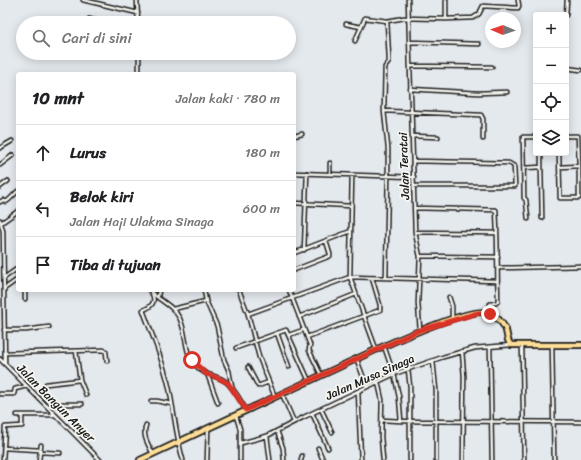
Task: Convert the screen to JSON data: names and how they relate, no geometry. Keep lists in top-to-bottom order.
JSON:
{
  "streets": {
    "street": ["Jalan Teratai", "Jalan Musa Sinaga", "Jalan Bangun Anyer"]
  },
  "north": "left",
  "page": {
    "map_buttons": ["+", "−"],
    "search": "Cari di sini",
    "heading": ["10 mnt", "Jalan kaki · 780 m"],
    "list": [
      ["Lurus", "180 m"],
      ["Belok kiri", "Jalan Haji Ulakma Sinaga", "600 m"],
      "Tiba di tujuan"
    ]
  }
}
